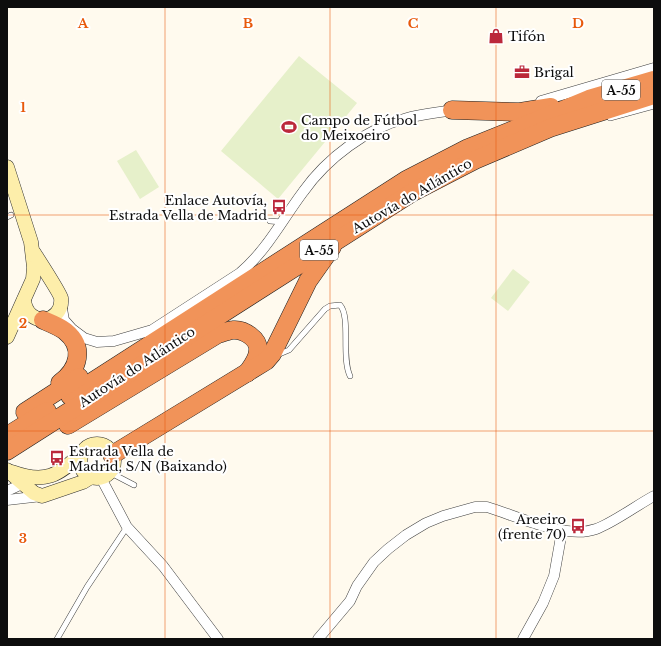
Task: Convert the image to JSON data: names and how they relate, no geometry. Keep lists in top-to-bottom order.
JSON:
{
  "streets": {
    "highway": ["A-55", "Autovía do Atlántico"]
  },
  "places": {
    "shop": ["Tifón"],
    "office": ["Brigal"],
    "sports": ["Campo de Fútbol do Meixoeiro"],
    "bus stop": ["Enlace Autovía, Estrada Vella de Madrid", "Estrada Vella de Madrid, S/N (Baixando)", "Areeiro (frente 70)"]
  },
  "grid": {
    "columns": [
      "A",
      "B",
      "C",
      "D"
    ],
    "rows": ["1", "2", "3"]
  }
}
